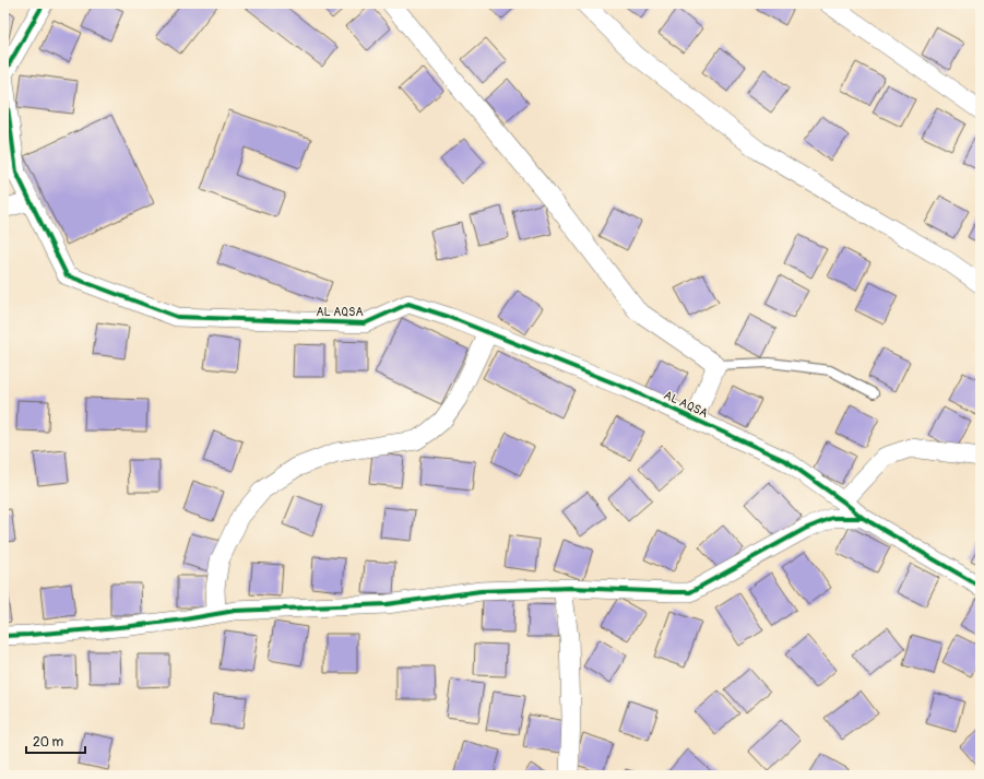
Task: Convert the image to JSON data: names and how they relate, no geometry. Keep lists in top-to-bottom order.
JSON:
{
  "streets": {
    "street": ["AL AQSA"]
  },
  "scale_bar": "20 m"
}
